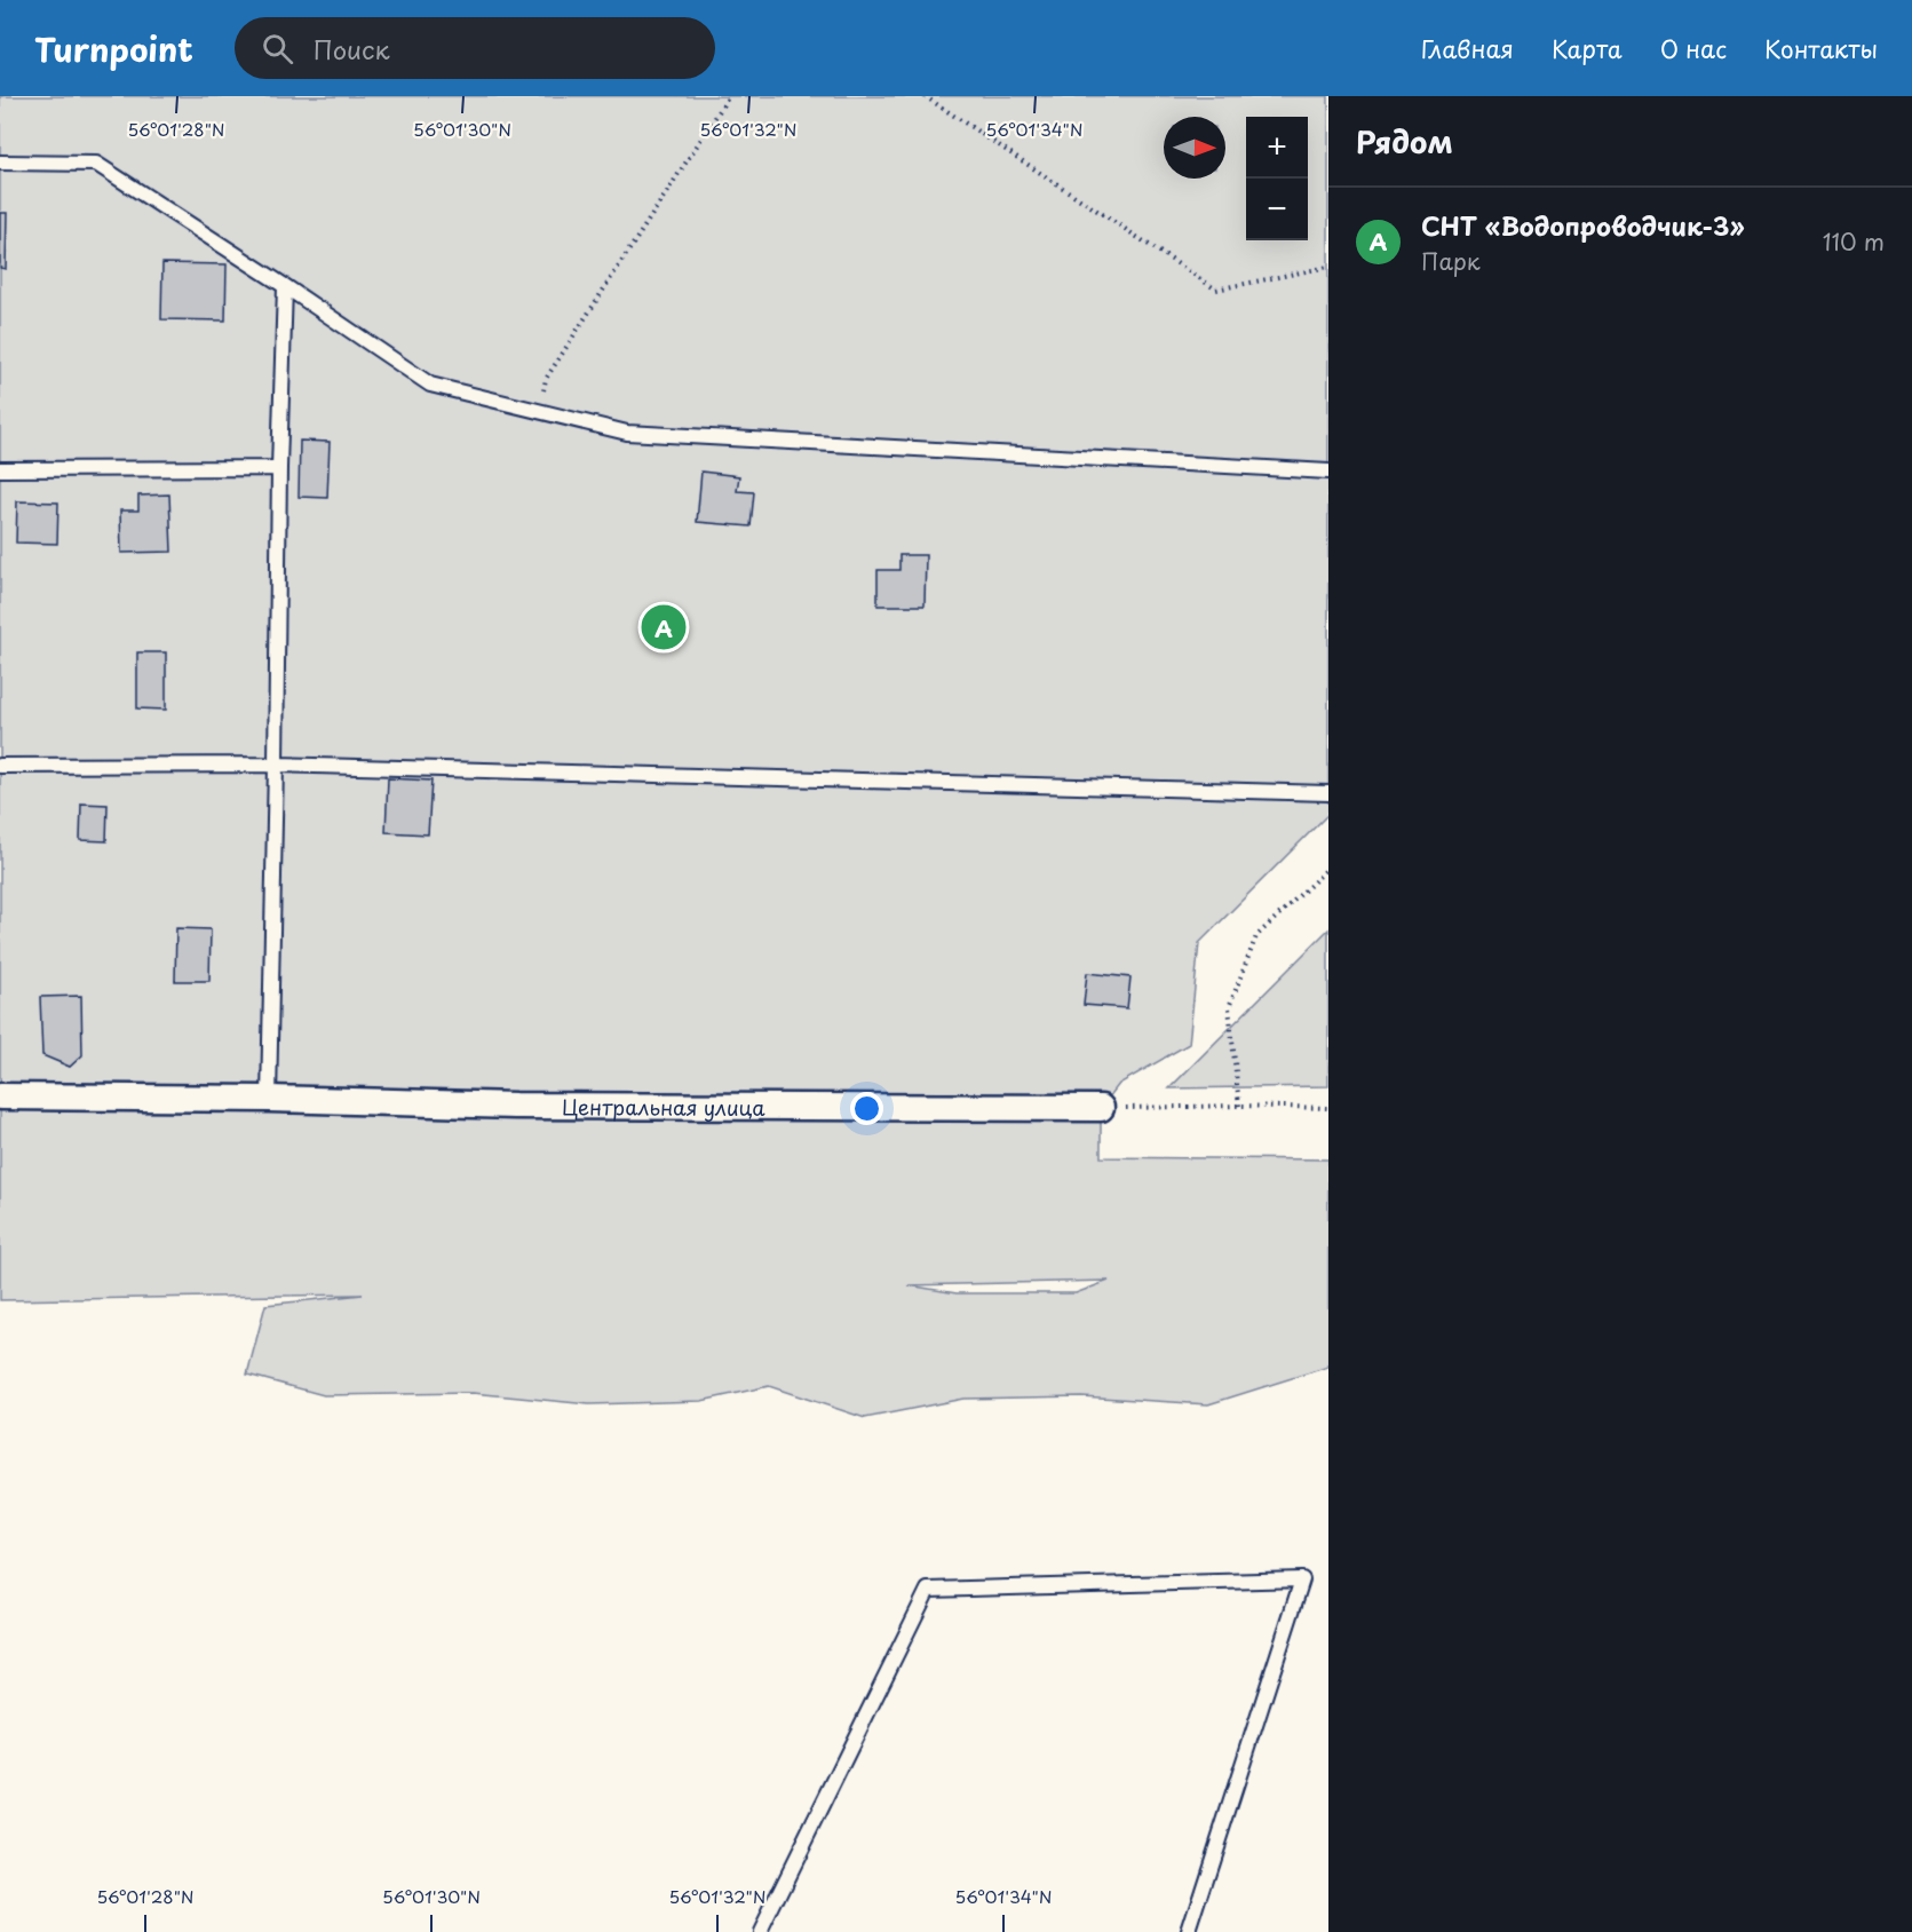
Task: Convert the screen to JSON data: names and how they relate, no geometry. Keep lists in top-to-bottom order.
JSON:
{
  "streets": {
    "street": ["Центральная улица"]
  },
  "north": "right",
  "page": {
    "header": "Turnpoint",
    "search": "Поиск",
    "nav": [
      "Главная",
      "Карта",
      "О нас",
      "Контакты"
    ],
    "heading": "Рядом",
    "map_buttons": ["+", "−"],
    "list": [
      {
        "mark": "A",
        "name": "СНТ «Водопроводчик-3»",
        "note": "Парк",
        "value": "110 m"
      }
    ],
    "pins": "A"
  },
  "coordinates": [
    "56°01'28\"N",
    "56°01'30\"N",
    "56°01'32\"N",
    "56°01'34\"N"
  ]
}
